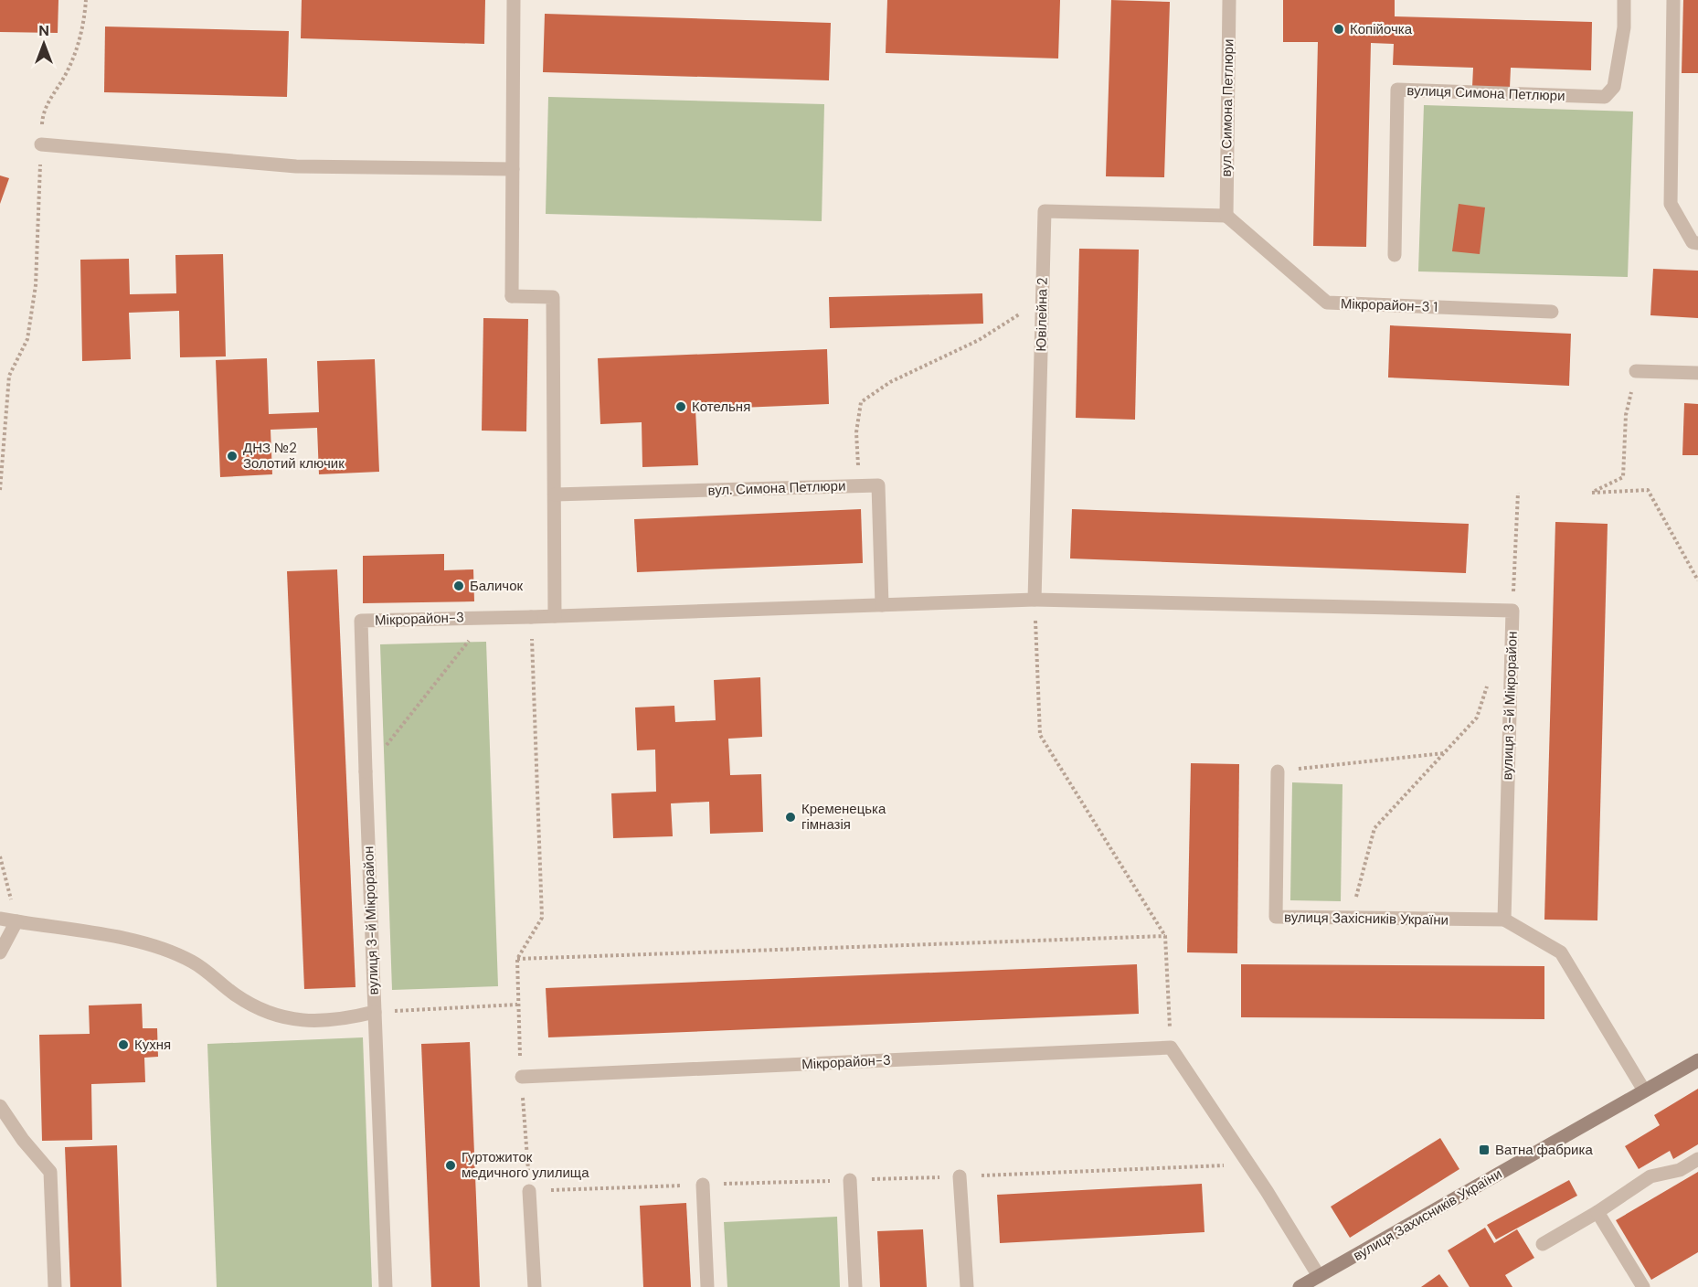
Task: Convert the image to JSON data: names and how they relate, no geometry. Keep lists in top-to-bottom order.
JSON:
{
  "streets": {
    "street": [
      "вулиця Симона Петлюри",
      "вул. Симона Петлюри",
      "Мікрорайон-3 1",
      "Ювілейна 2",
      "Мікрорайон-3",
      "вулиця 3-й Мікрорайон",
      "вулиця Захісників України",
      "вулиця Захисників України"
    ]
  },
  "crossings": [
    ["вул. Симона Петлюри", "Мікрорайон-3 1"],
    ["вул. Симона Петлюри", "Ювілейна 2"],
    ["вул. Симона Петлюри", "Мікрорайон-3"],
    ["Мікрорайон-3 1", "Ювілейна 2"],
    ["Ювілейна 2", "Мікрорайон-3"],
    ["Мікрорайон-3", "вулиця 3-й Мікрорайон"],
    ["вулиця 3-й Мікрорайон", "вулиця Захісників України"]
  ],
  "places": {
    "other": [
      "Копійочка",
      "Котельня",
      "ДНЗ №2 Золотий ключик",
      "Баличок",
      "Кременецька гімназія",
      "Кухня",
      "Гуртожиток медичного улилища"
    ],
    "transit": ["Ватна фабрика"]
  },
  "north": "top"
}
